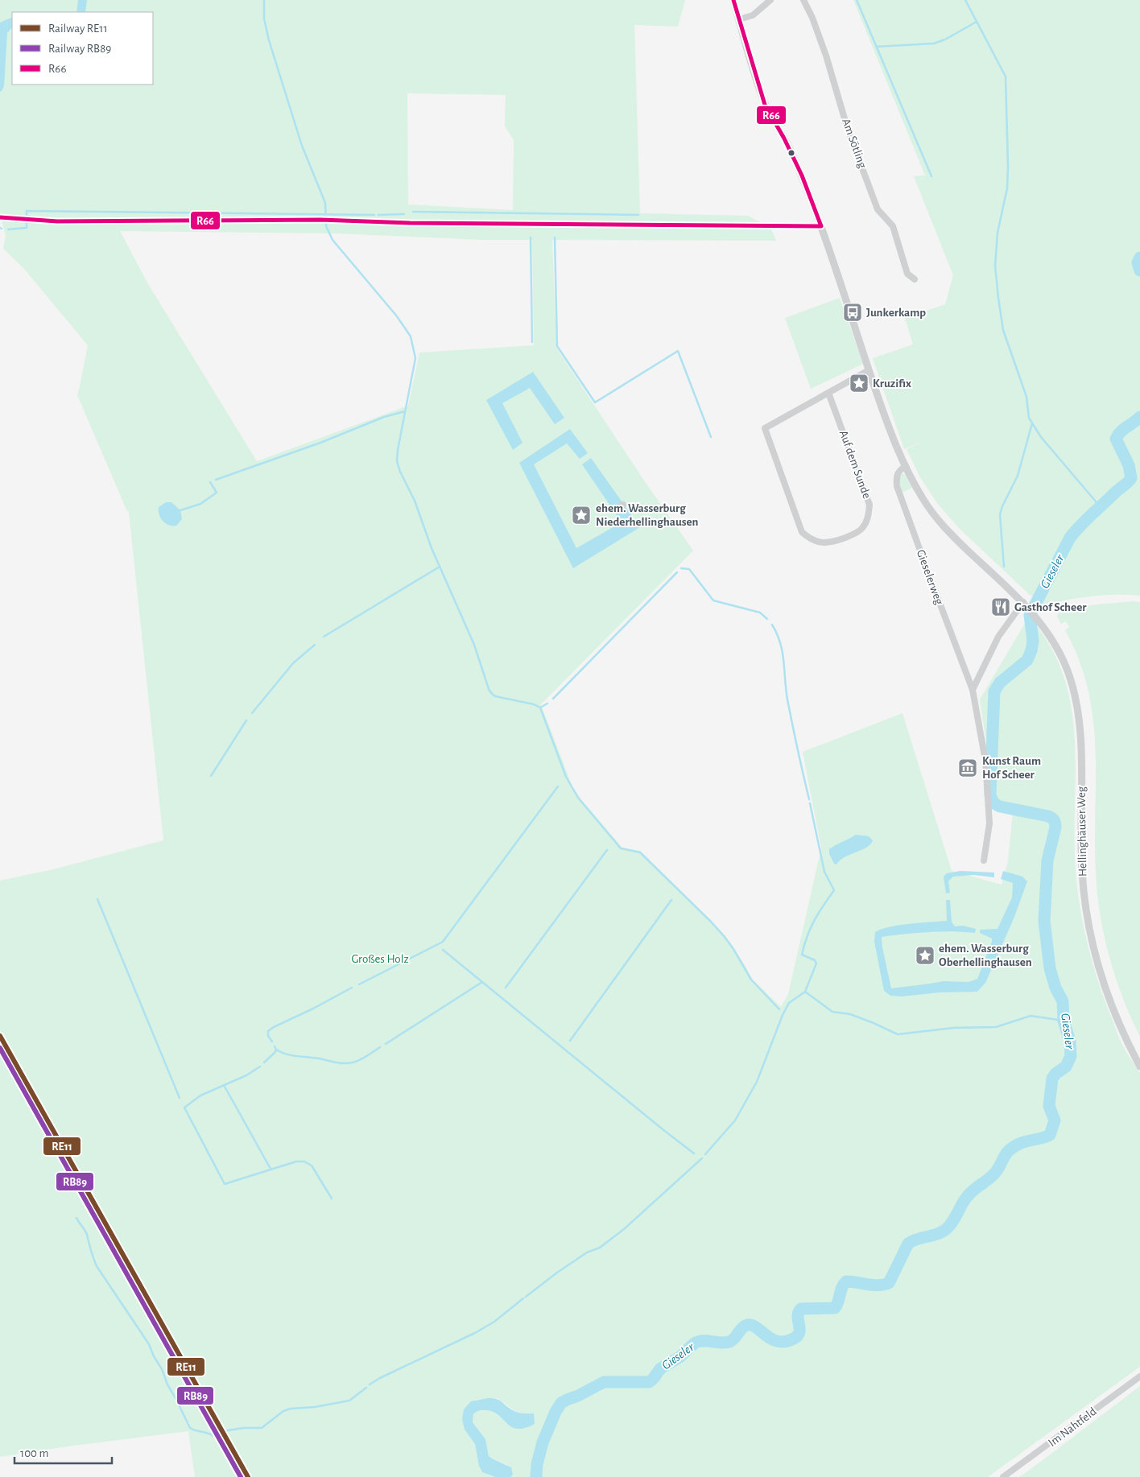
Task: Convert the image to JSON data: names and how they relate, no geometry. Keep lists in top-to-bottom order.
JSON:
{
  "streets": {
    "street": [
      "Am Sötling",
      "Auf dem Sunde",
      "Gieselerweg",
      "Hellinghäuser Weg",
      "Im Nahtfeld"
    ]
  },
  "crossings": [
    ["Gieselerweg", "Hellinghäuser Weg"]
  ],
  "water": ["Gieseler"],
  "parks": ["Großes Holz"],
  "places": {
    "bus stop": ["Junkerkamp"],
    "place": ["Kruzifix", "ehem. Wasserburg Niederhellinghausen", "ehem. Wasserburg Oberhellinghausen"],
    "restaurant": ["Gasthof Scheer"],
    "museum": ["Kunst Raum Hof Scheer"]
  },
  "lines": ["transit line R66", "rail line RE11", "rail line RB89"],
  "legend": ["Railway RE11", "Railway RB89", "R66"],
  "scale_bar": "100 m"
}
